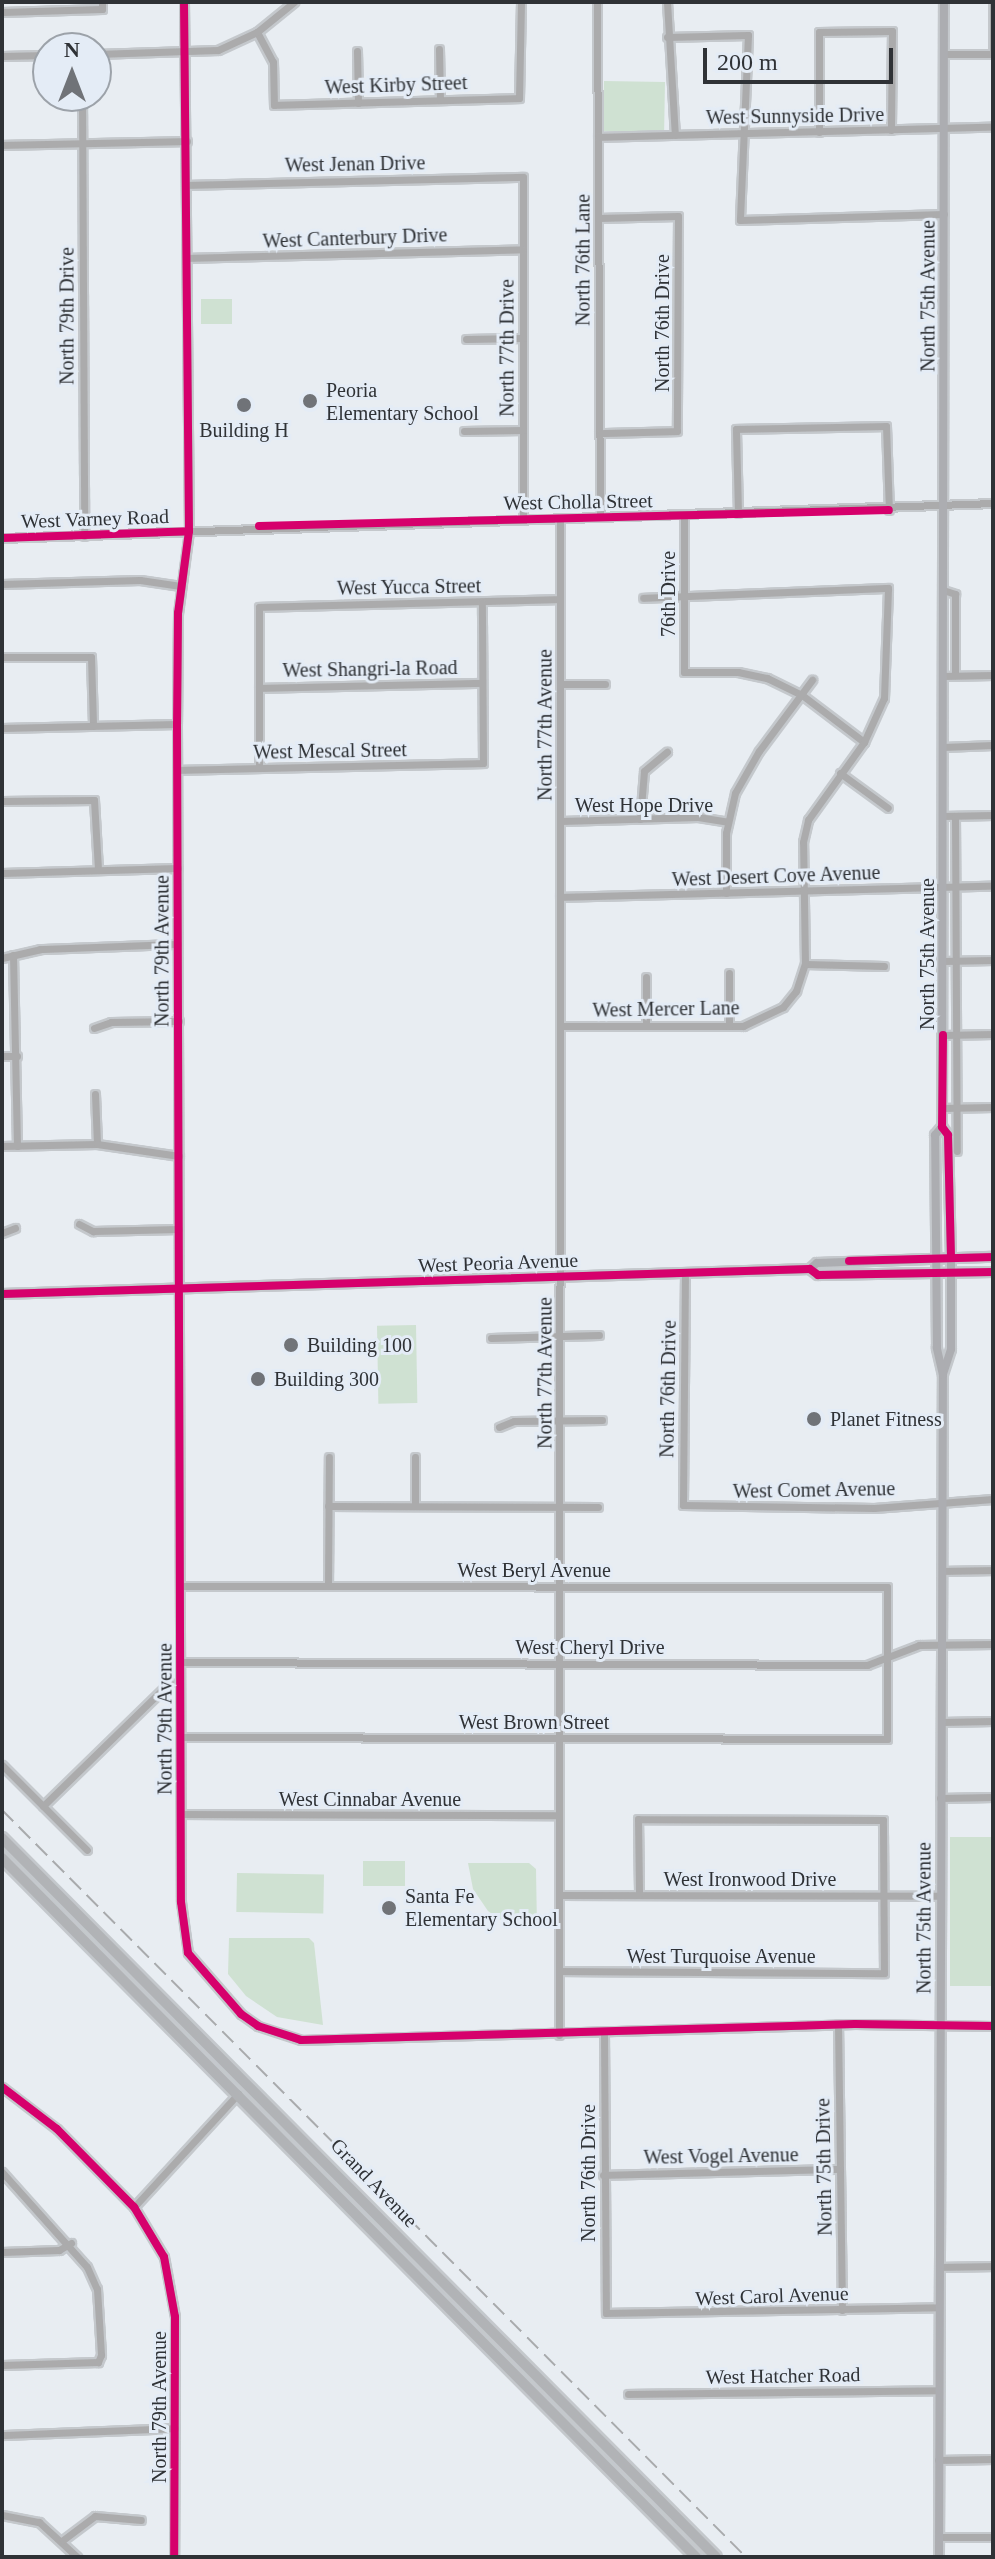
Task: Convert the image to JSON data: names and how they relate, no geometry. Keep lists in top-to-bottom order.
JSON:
{
  "streets": {
    "highway": ["Grand Avenue"],
    "main road": ["North 75th Avenue", "West Peoria Avenue"],
    "street": [
      "West Kirby Street",
      "West Sunnyside Drive",
      "West Jenan Drive",
      "West Canterbury Drive",
      "North 76th Lane",
      "North 79th Drive",
      "North 76th Drive",
      "North 77th Drive",
      "West Cholla Street",
      "West Varney Road",
      "West Yucca Street",
      "76th Drive",
      "West Shangri-la Road",
      "North 77th Avenue",
      "West Mescal Street",
      "West Hope Drive",
      "West Desert Cove Avenue",
      "North 79th Avenue",
      "West Mercer Lane",
      "West Comet Avenue",
      "West Beryl Avenue",
      "West Cheryl Drive",
      "West Brown Street",
      "West Cinnabar Avenue",
      "West Ironwood Drive",
      "West Turquoise Avenue",
      "West Vogel Avenue",
      "North 75th Drive",
      "West Carol Avenue",
      "West Hatcher Road"
    ]
  },
  "crossings": [
    ["West Sunnyside Drive", "North 76th Lane"],
    ["West Sunnyside Drive", "North 75th Avenue"],
    ["West Jenan Drive", "North 77th Drive"],
    ["West Jenan Drive", "North 79th Avenue"],
    ["West Canterbury Drive", "North 77th Drive"],
    ["West Canterbury Drive", "North 79th Avenue"],
    ["North 76th Lane", "North 76th Drive"],
    ["North 76th Lane", "West Cholla Street"],
    ["North 75th Avenue", "West Cholla Street"],
    ["North 75th Avenue", "West Desert Cove Avenue"],
    ["North 75th Avenue", "North 79th Avenue"],
    ["North 75th Avenue", "West Peoria Avenue"],
    ["North 75th Avenue", "West Comet Avenue"],
    ["North 75th Avenue", "West Cheryl Drive"],
    ["North 75th Avenue", "West Ironwood Drive"],
    ["North 75th Avenue", "West Carol Avenue"],
    ["North 75th Avenue", "West Hatcher Road"],
    ["North 79th Drive", "West Varney Road"],
    ["North 76th Drive", "North 79th Avenue"],
    ["North 76th Drive", "West Peoria Avenue"],
    ["North 76th Drive", "West Comet Avenue"],
    ["North 76th Drive", "West Vogel Avenue"],
    ["North 76th Drive", "West Carol Avenue"],
    ["North 77th Drive", "West Cholla Street"],
    ["West Cholla Street", "West Varney Road"],
    ["West Cholla Street", "76th Drive"],
    ["West Cholla Street", "North 77th Avenue"],
    ["West Cholla Street", "North 79th Avenue"],
    ["West Varney Road", "North 79th Avenue"],
    ["West Yucca Street", "West Shangri-la Road"],
    ["West Yucca Street", "North 77th Avenue"],
    ["West Shangri-la Road", "West Mescal Street"],
    ["North 77th Avenue", "West Hope Drive"],
    ["North 77th Avenue", "West Desert Cove Avenue"],
    ["North 77th Avenue", "North 79th Avenue"],
    ["North 77th Avenue", "West Mercer Lane"],
    ["North 77th Avenue", "West Peoria Avenue"],
    ["North 77th Avenue", "West Beryl Avenue"],
    ["North 77th Avenue", "West Cheryl Drive"],
    ["North 77th Avenue", "West Brown Street"],
    ["North 77th Avenue", "West Cinnabar Avenue"],
    ["North 77th Avenue", "West Ironwood Drive"],
    ["North 77th Avenue", "West Turquoise Avenue"],
    ["West Mescal Street", "North 79th Avenue"],
    ["North 79th Avenue", "West Peoria Avenue"],
    ["North 79th Avenue", "West Beryl Avenue"],
    ["North 79th Avenue", "West Cheryl Drive"],
    ["North 79th Avenue", "West Brown Street"],
    ["North 79th Avenue", "West Cinnabar Avenue"],
    ["North 79th Avenue", "North 75th Drive"],
    ["West Beryl Avenue", "West Cheryl Drive"],
    ["West Beryl Avenue", "West Brown Street"],
    ["West Cheryl Drive", "West Brown Street"],
    ["West Ironwood Drive", "West Turquoise Avenue"],
    ["West Vogel Avenue", "North 75th Drive"],
    ["North 75th Drive", "West Carol Avenue"]
  ],
  "places": [
    "Peoria Elementary School",
    "Building H",
    "Building 100",
    "Building 300",
    "Planet Fitness",
    "Santa Fe Elementary School"
  ],
  "scale_bar": "200 m",
  "north": "top"
}
